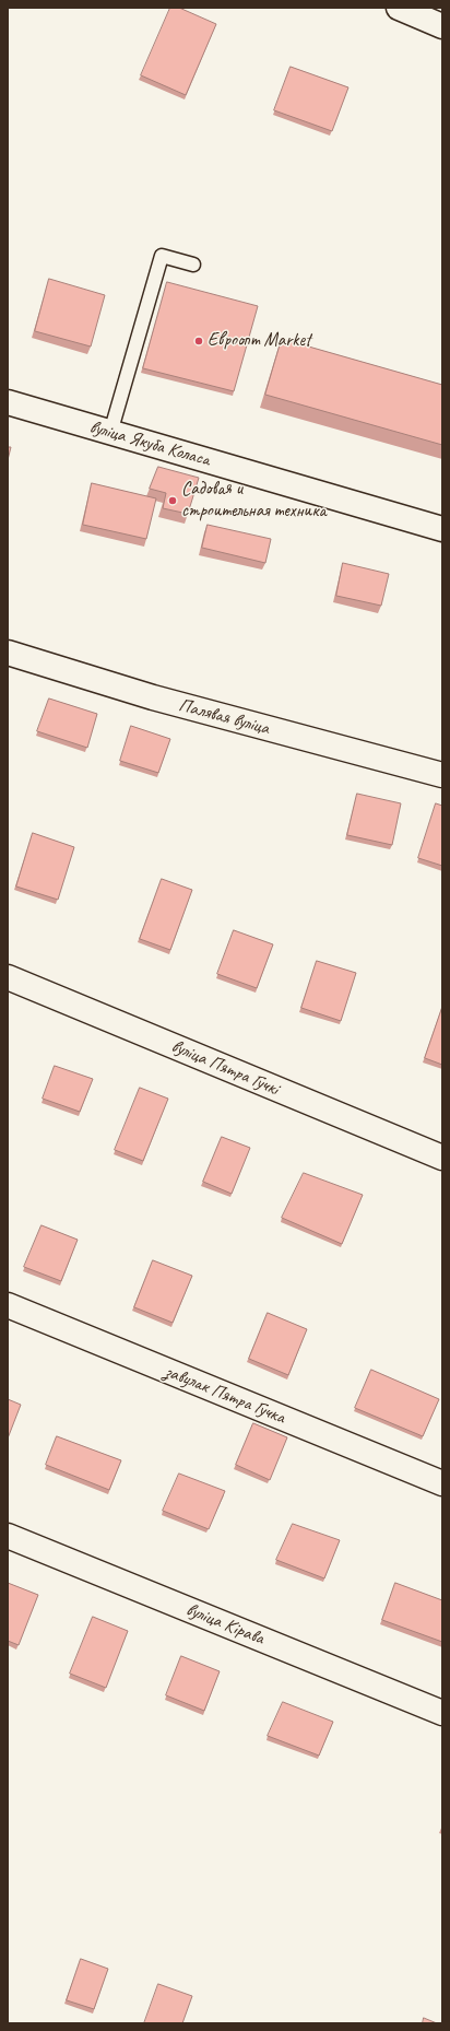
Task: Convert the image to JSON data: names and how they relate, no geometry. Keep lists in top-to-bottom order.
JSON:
{
  "streets": {
    "street": [
      "вуліца Якуба Коласа",
      "Палявая вуліца",
      "вуліца Пятра Гучкі",
      "завулак Пятра Гучка",
      "вуліца Кірава"
    ]
  },
  "places": ["Евроопт Market", "Садовая и строительная техника"]
}
